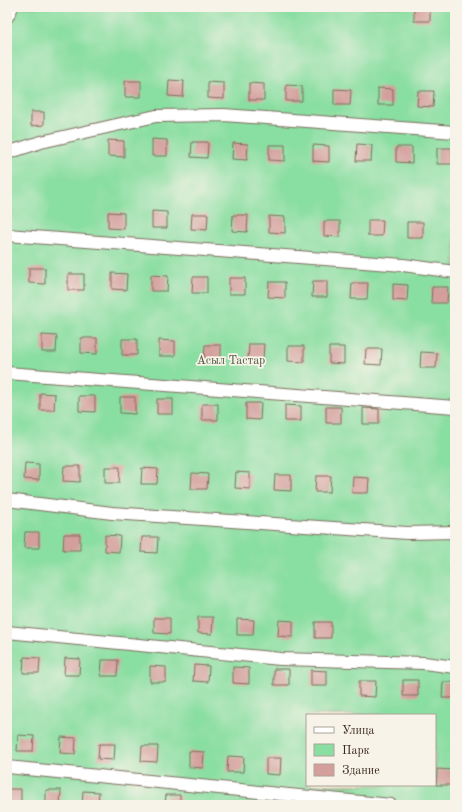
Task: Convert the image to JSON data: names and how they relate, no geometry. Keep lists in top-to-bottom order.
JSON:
{
  "parks": ["Асыл Тастар"],
  "legend": ["Улица", "Парк", "Здание"]
}
